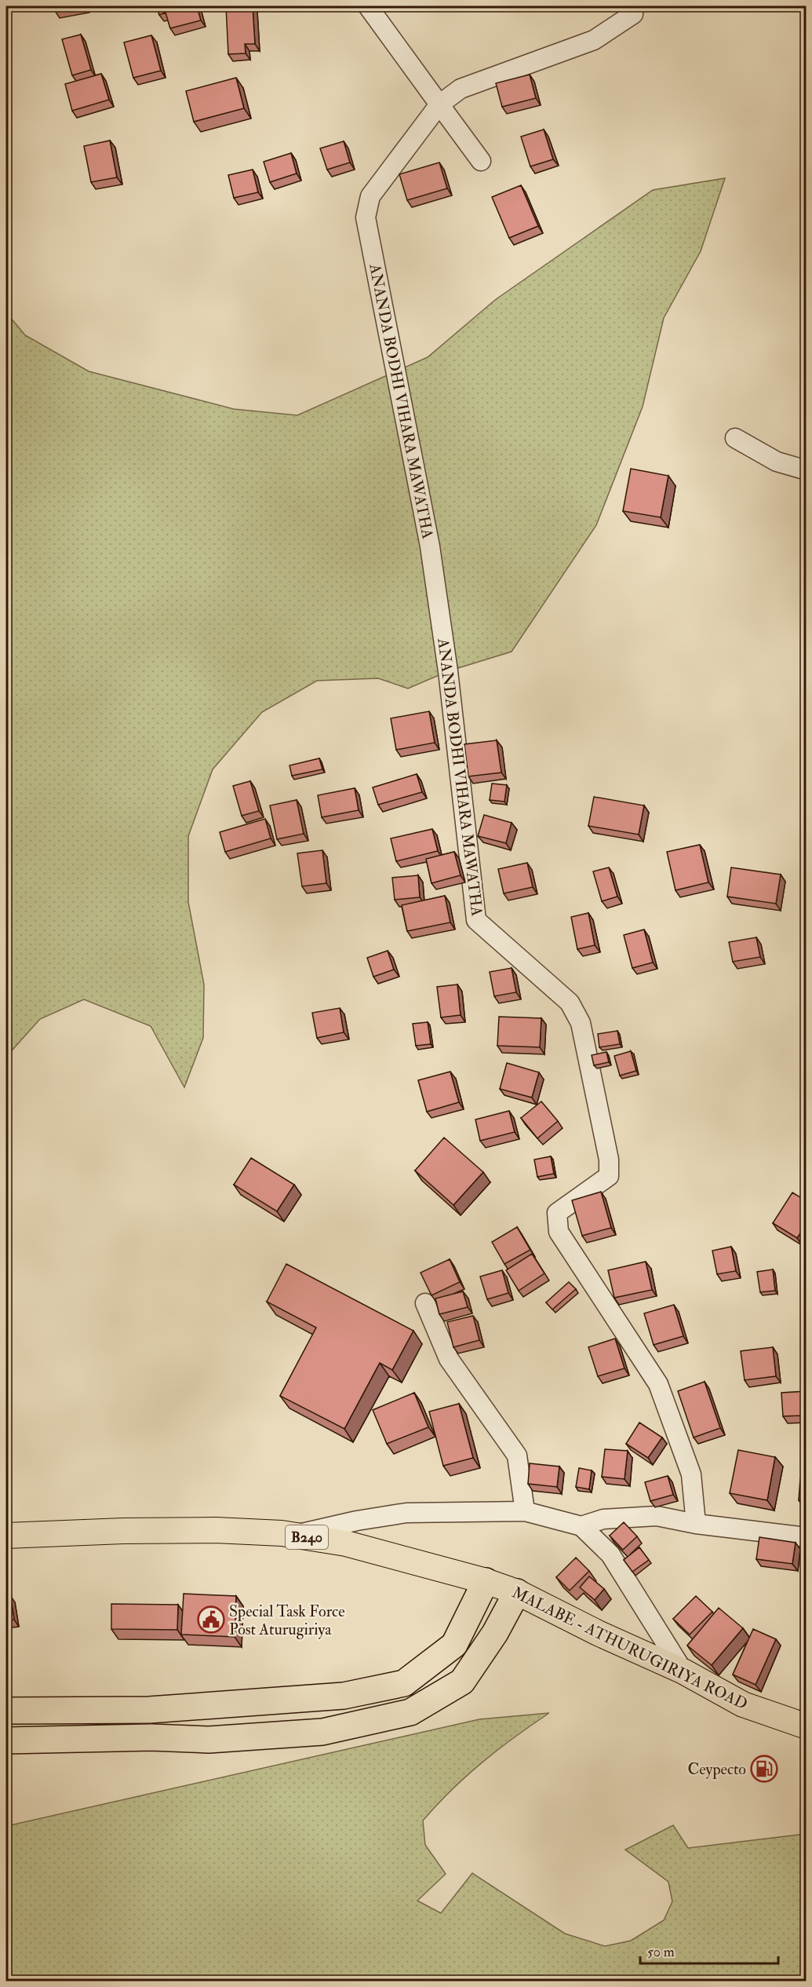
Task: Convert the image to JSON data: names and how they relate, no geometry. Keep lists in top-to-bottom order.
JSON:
{
  "streets": {
    "main road": ["B240", "MALABE - ATHURUGIRIYA ROAD"],
    "street": ["ANANDA BODHI VIHARA MAWATHA"]
  },
  "places": {
    "public building": ["Special Task Force Post Aturugiriya"],
    "fuel station": ["Ceypecto"]
  },
  "scale_bar": "50 m"
}
